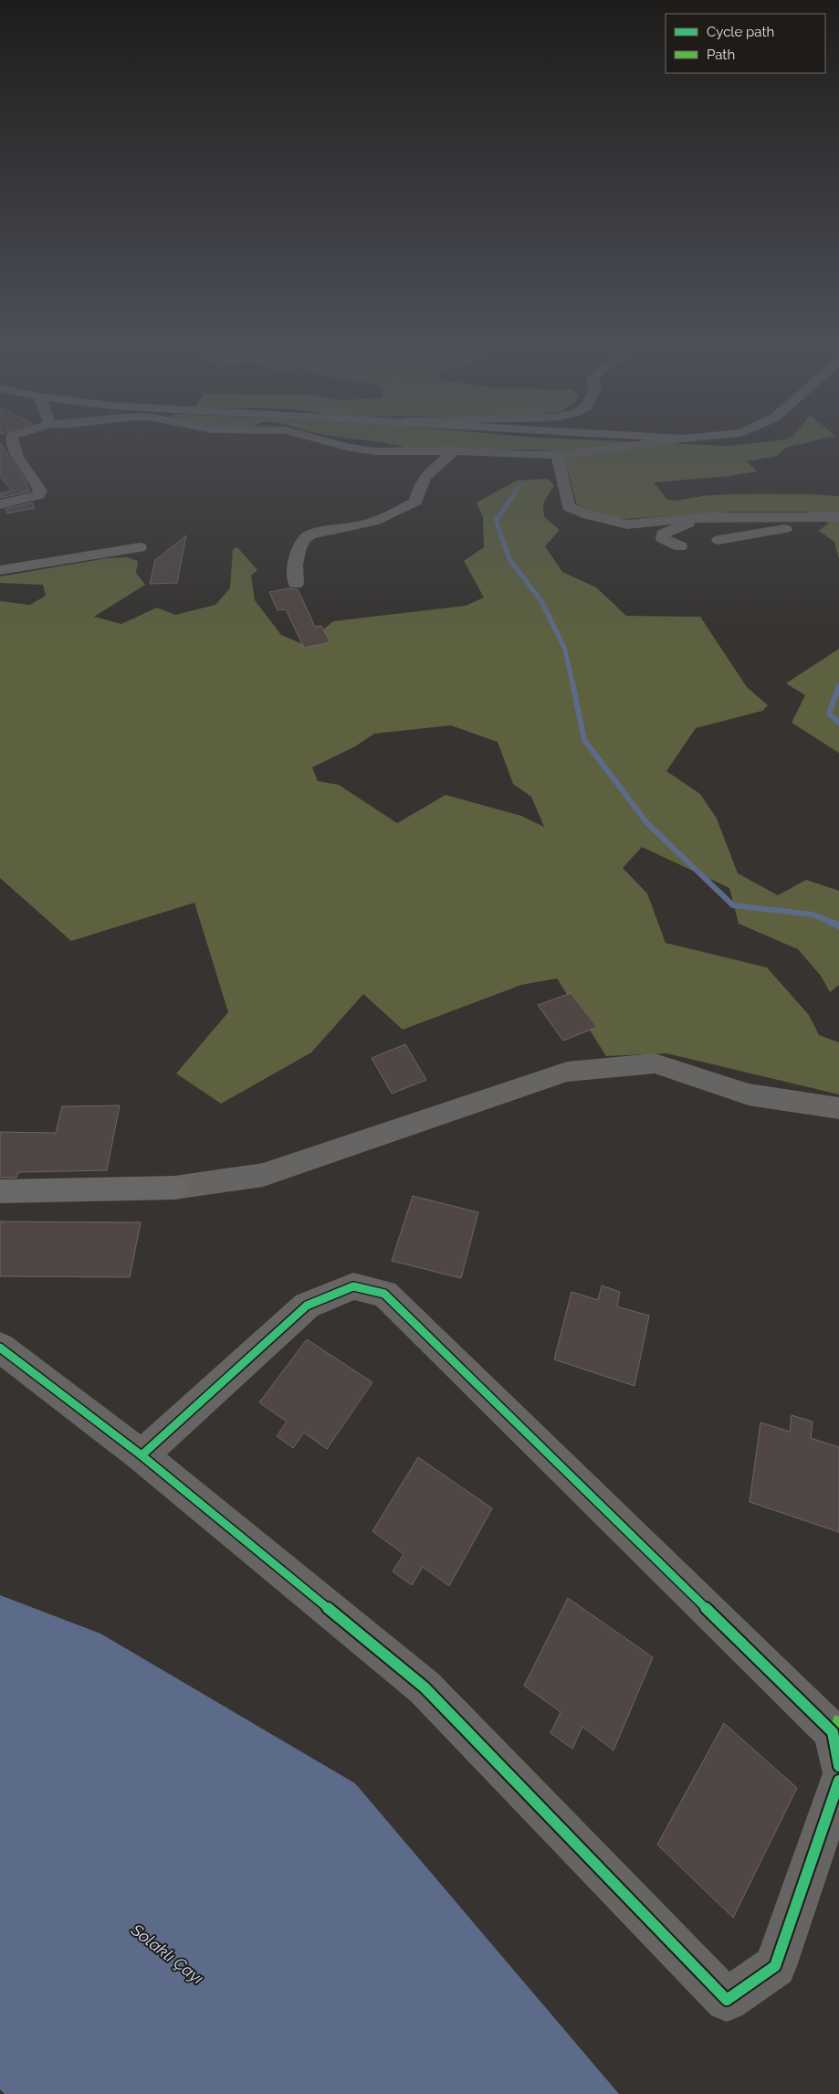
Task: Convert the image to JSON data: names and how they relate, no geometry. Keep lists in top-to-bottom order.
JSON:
{
  "water": ["Solaklı Çayı"],
  "legend": ["Cycle path", "Path"]
}
